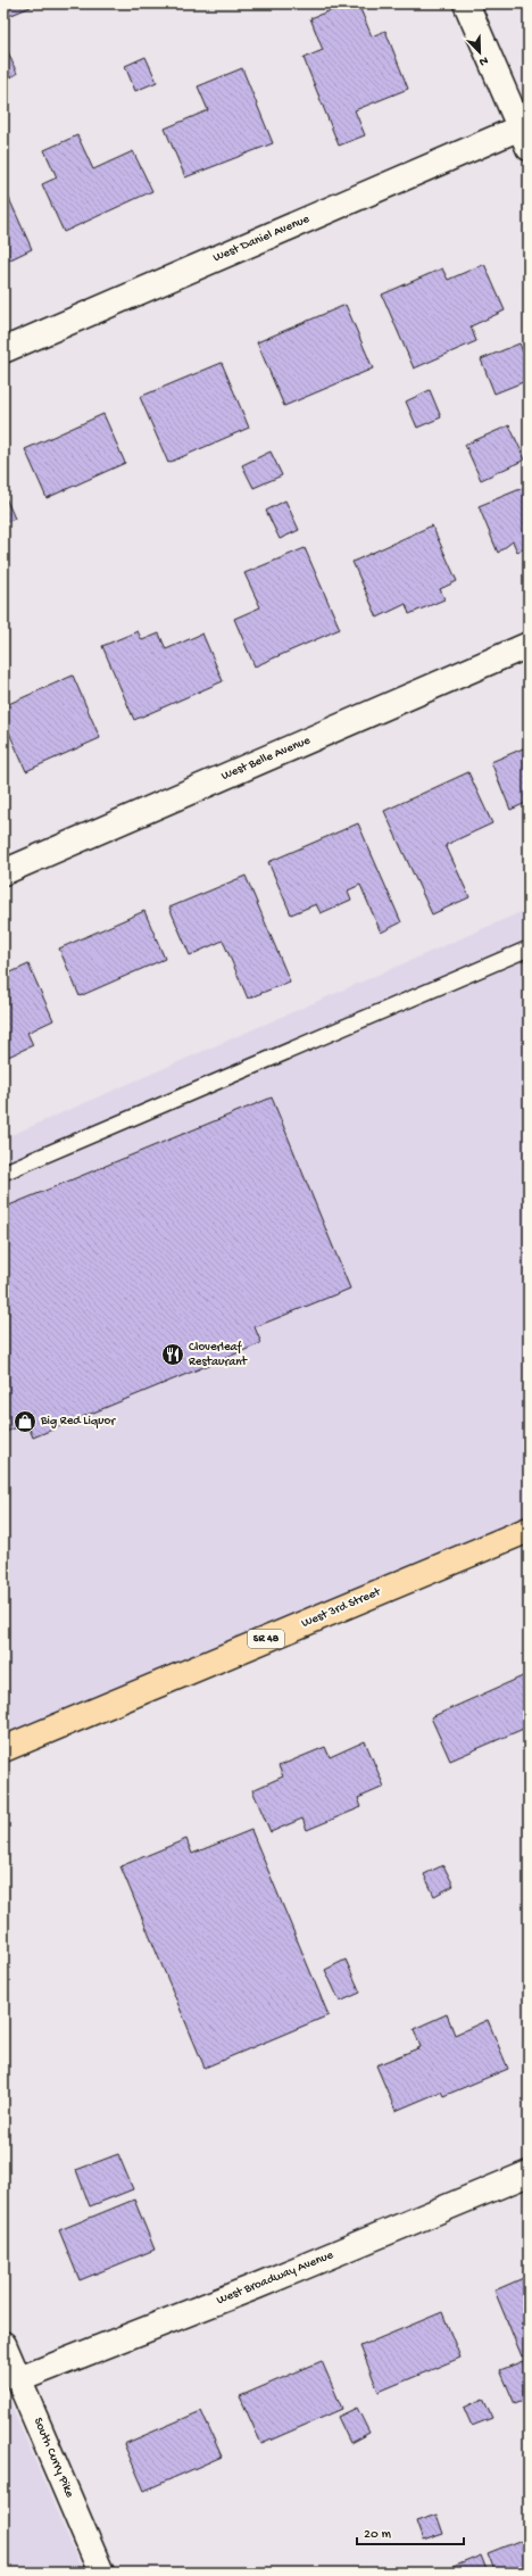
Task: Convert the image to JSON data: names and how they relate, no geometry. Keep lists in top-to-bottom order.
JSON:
{
  "streets": {
    "main road": ["West 3rd Street", "SR 48"],
    "street": [
      "West Daniel Avenue",
      "West Belle Avenue",
      "West Broadway Avenue",
      "South Curry Pike"
    ]
  },
  "crossings": [
    ["West Broadway Avenue", "South Curry Pike"]
  ],
  "places": {
    "restaurant": ["Cloverleaf Restaurant"],
    "shop": ["Big Red Liquor"]
  },
  "scale_bar": "20 m",
  "north": "bottom right"
}
